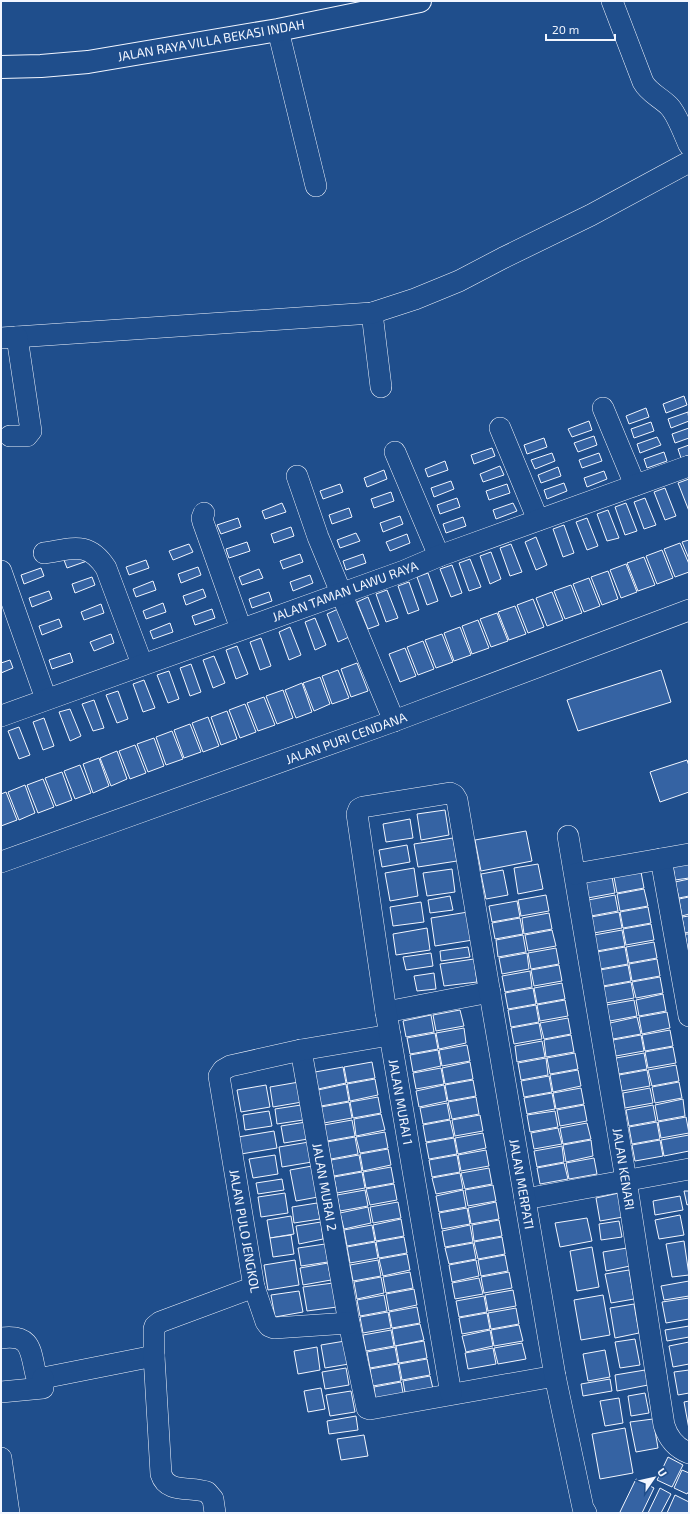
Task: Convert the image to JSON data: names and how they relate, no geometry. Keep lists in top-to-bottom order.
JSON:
{
  "streets": {
    "main road": ["JALAN RAYA VILLA BEKASI INDAH"],
    "street": [
      "JALAN TAMAN LAWU RAYA",
      "JALAN PURI CENDANA",
      "JALAN MURAI 1",
      "JALAN KENARI",
      "JALAN MERPATI",
      "JALAN MURAI 2",
      "JALAN PULO JENGKOL"
    ]
  },
  "crossings": [
    ["JALAN MURAI 1", "JALAN MERPATI"],
    ["JALAN MURAI 1", "JALAN PULO JENGKOL"],
    ["JALAN MURAI 2", "JALAN PULO JENGKOL"]
  ],
  "scale_bar": "20 m",
  "north": "top right"
}
